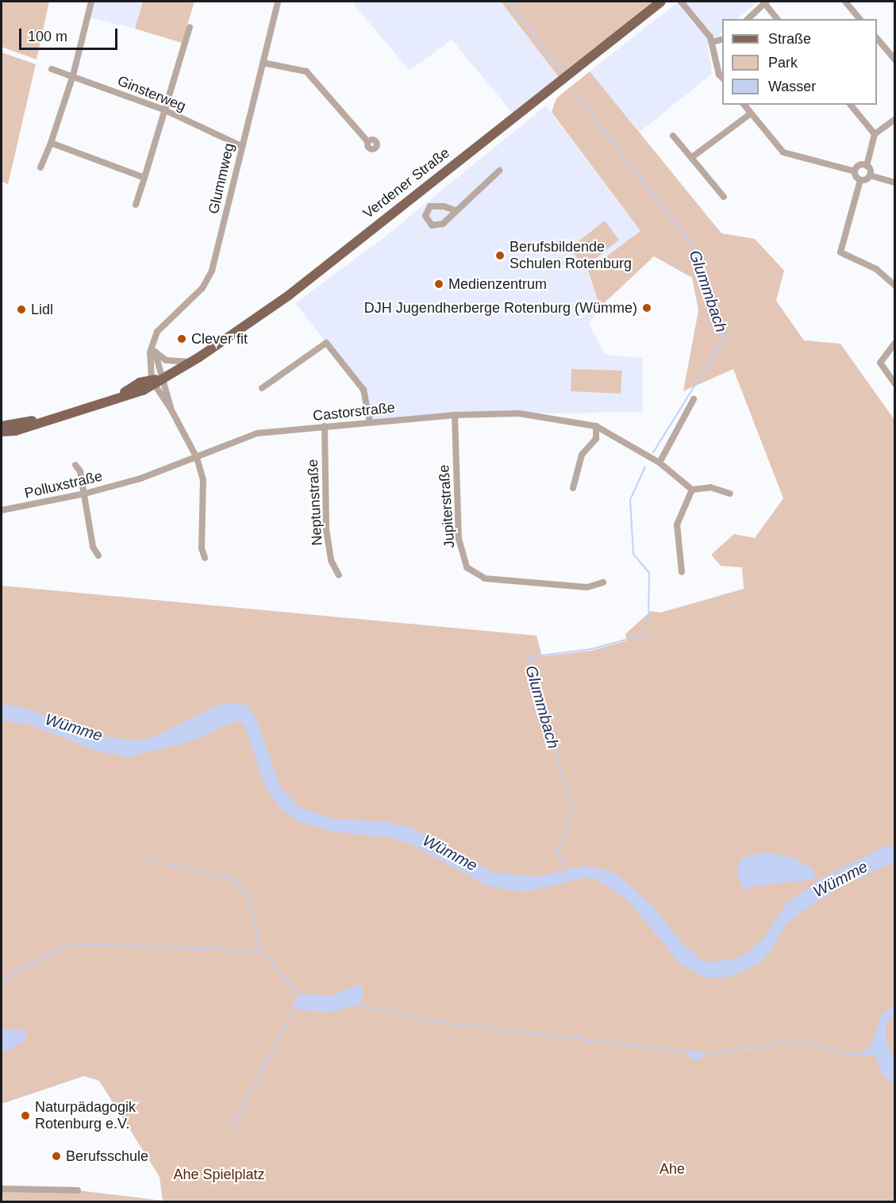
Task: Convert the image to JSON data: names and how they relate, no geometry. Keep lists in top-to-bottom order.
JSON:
{
  "streets": {
    "main road": ["Verdener Straße"],
    "street": [
      "Ginsterweg",
      "Glummweg",
      "Castorstraße",
      "Polluxstraße",
      "Neptunstraße",
      "Jupiterstraße"
    ]
  },
  "crossings": [
    ["Ginsterweg", "Glummweg"],
    ["Glummweg", "Verdener Straße"],
    ["Castorstraße", "Polluxstraße"],
    ["Castorstraße", "Neptunstraße"],
    ["Castorstraße", "Jupiterstraße"]
  ],
  "water": ["Glummbach", "Wümme"],
  "parks": ["Ahe", "Ahe Spielplatz"],
  "places": [
    "Berufsbildende Schulen Rotenburg",
    "Medienzentrum",
    "DJH Jugendherberge Rotenburg (Wümme)",
    "Lidl",
    "Clever fit",
    "Naturpädagogik Rotenburg e.V.",
    "Berufsschule"
  ],
  "legend": ["Straße", "Park", "Wasser"],
  "scale_bar": "100 m"
}
